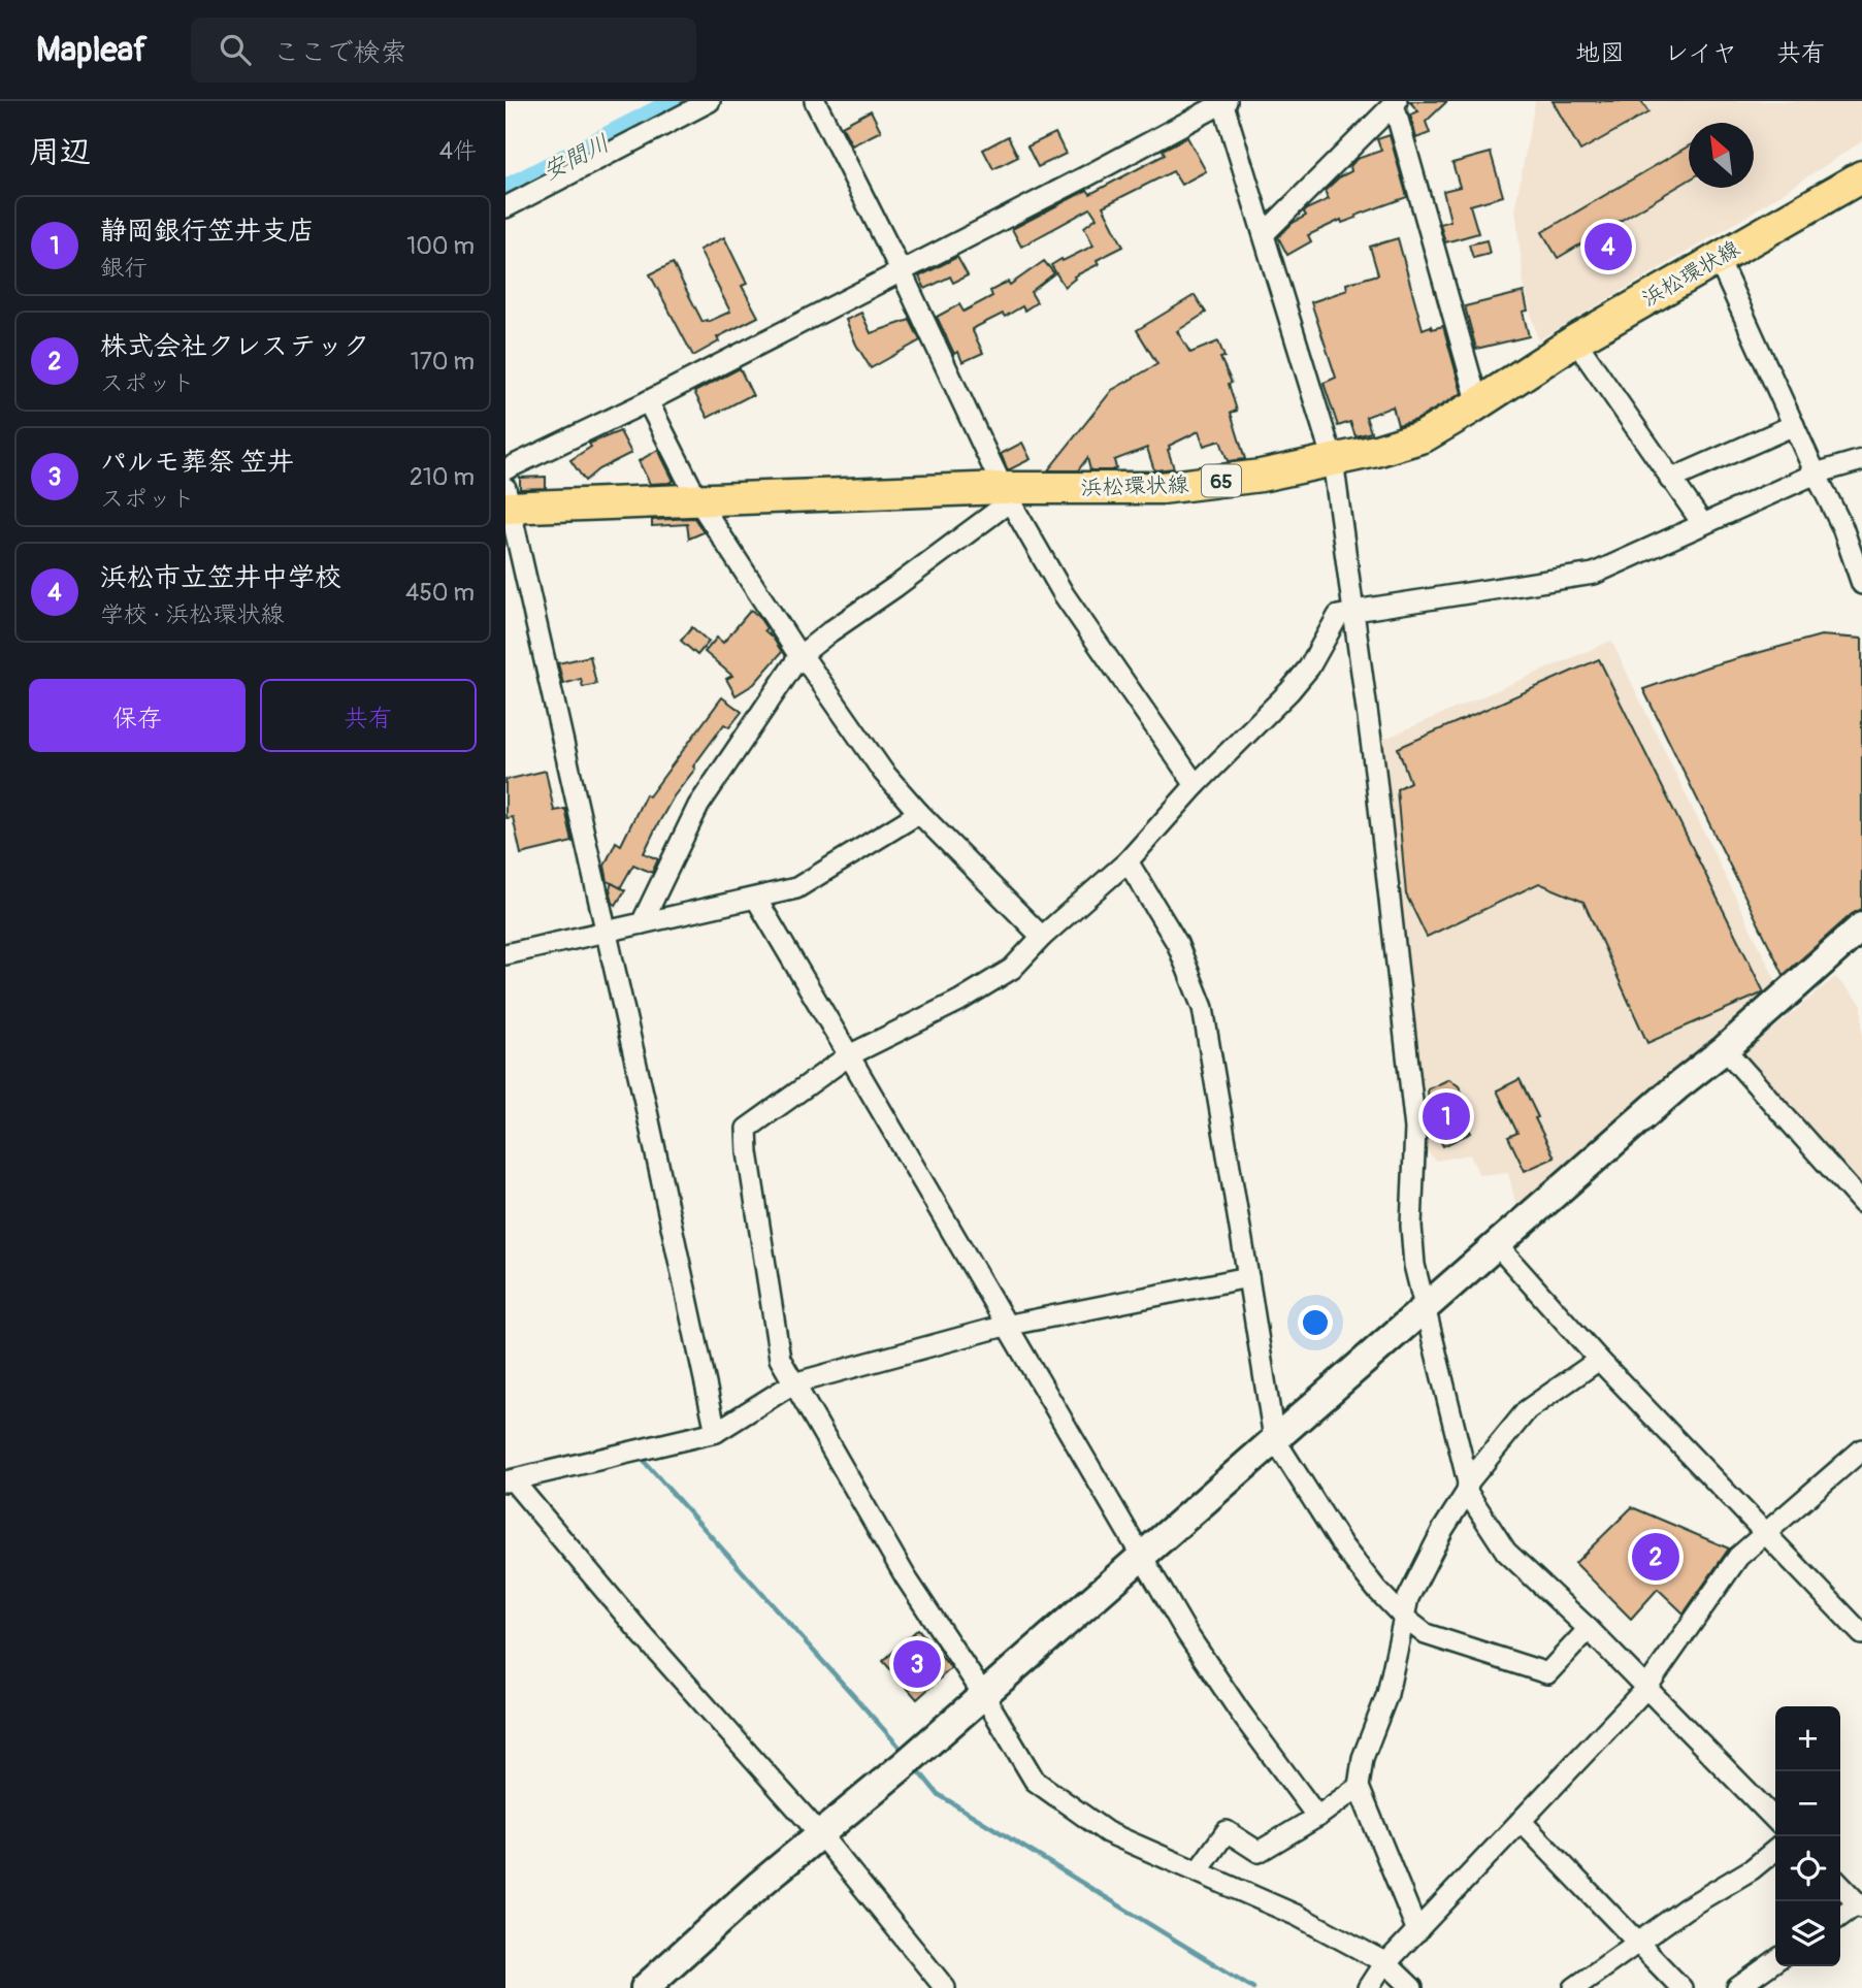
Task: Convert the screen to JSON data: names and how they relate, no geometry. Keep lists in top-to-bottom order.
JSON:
{
  "streets": {
    "main road": ["浜松環状線", "65"]
  },
  "water": ["安間川"],
  "north": "top left",
  "page": {
    "header": "Mapleaf",
    "search": "ここで検索",
    "nav": ["地図", "レイヤ", "共有"],
    "heading": ["周辺", "4件"],
    "list": [
      {
        "mark": "1",
        "name": "静岡銀行笠井支店",
        "note": "銀行",
        "value": "100 m"
      },
      {
        "mark": "2",
        "name": "株式会社クレステック",
        "note": "スポット",
        "value": "170 m"
      },
      {
        "mark": "3",
        "name": "パルモ葬祭 笠井",
        "note": "スポット",
        "value": "210 m"
      },
      {
        "mark": "4",
        "name": "浜松市立笠井中学校",
        "note": "学校 · 浜松環状線",
        "value": "450 m"
      }
    ],
    "pins": [
      "4",
      "1",
      "2",
      "3"
    ],
    "buttons": ["保存", "共有"],
    "map_buttons": ["+", "−"]
  }
}
